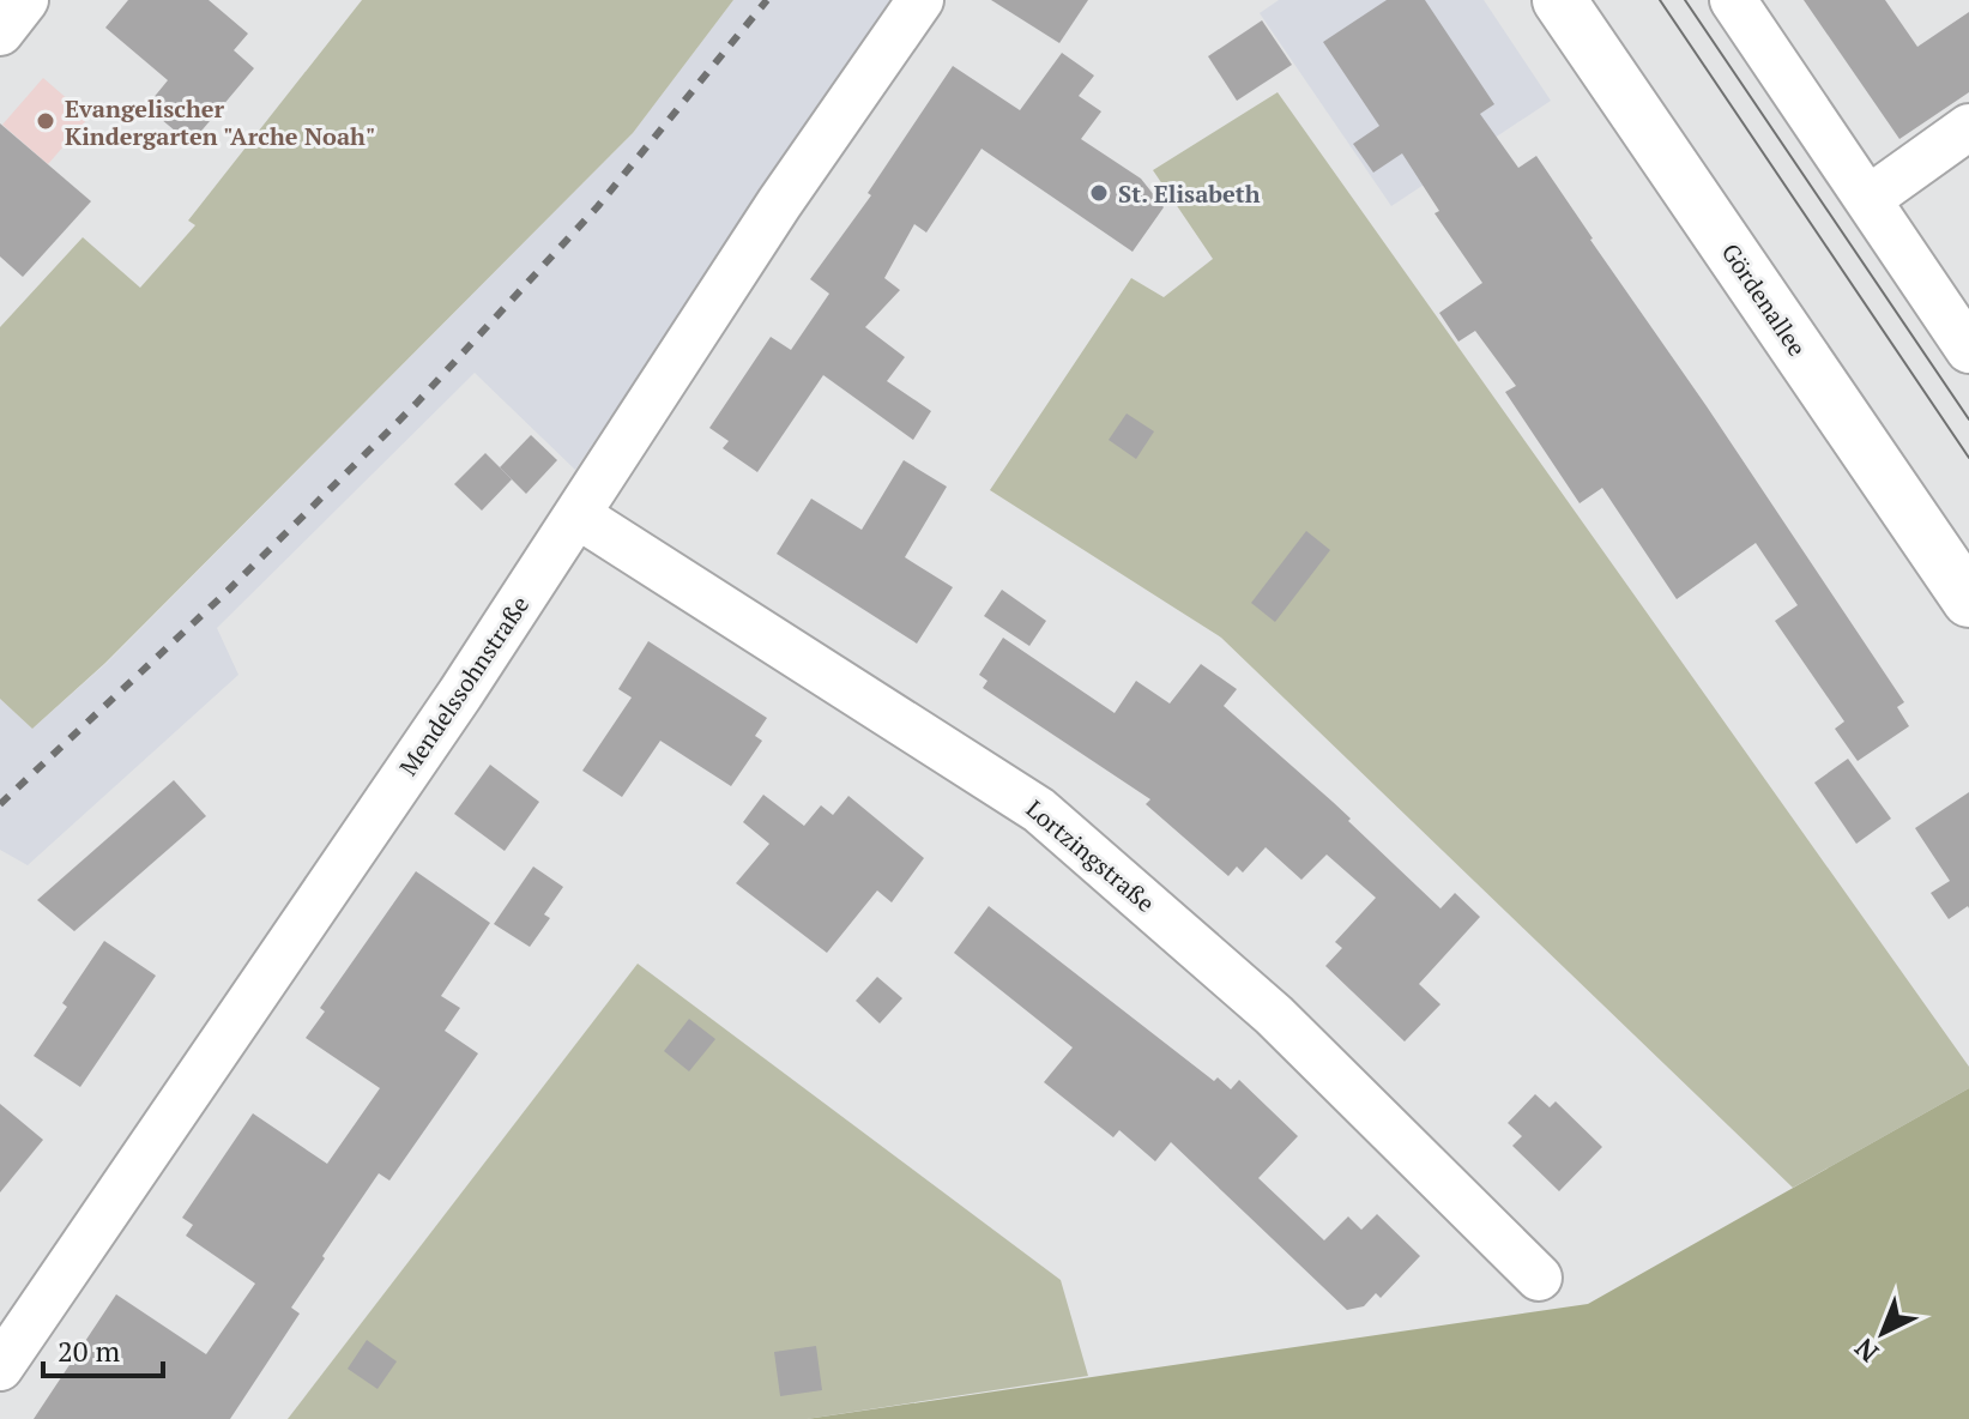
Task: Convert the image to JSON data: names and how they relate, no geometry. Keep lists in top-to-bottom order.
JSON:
{
  "streets": {
    "street": ["Gördenallee", "Mendelssohnstraße", "Lortzingstraße"]
  },
  "crossings": [
    ["Mendelssohnstraße", "Lortzingstraße"]
  ],
  "places": ["Evangelischer Kindergarten \"Arche Noah\"", "St. Elisabeth"],
  "scale_bar": "20 m",
  "north": "bottom left"
}
